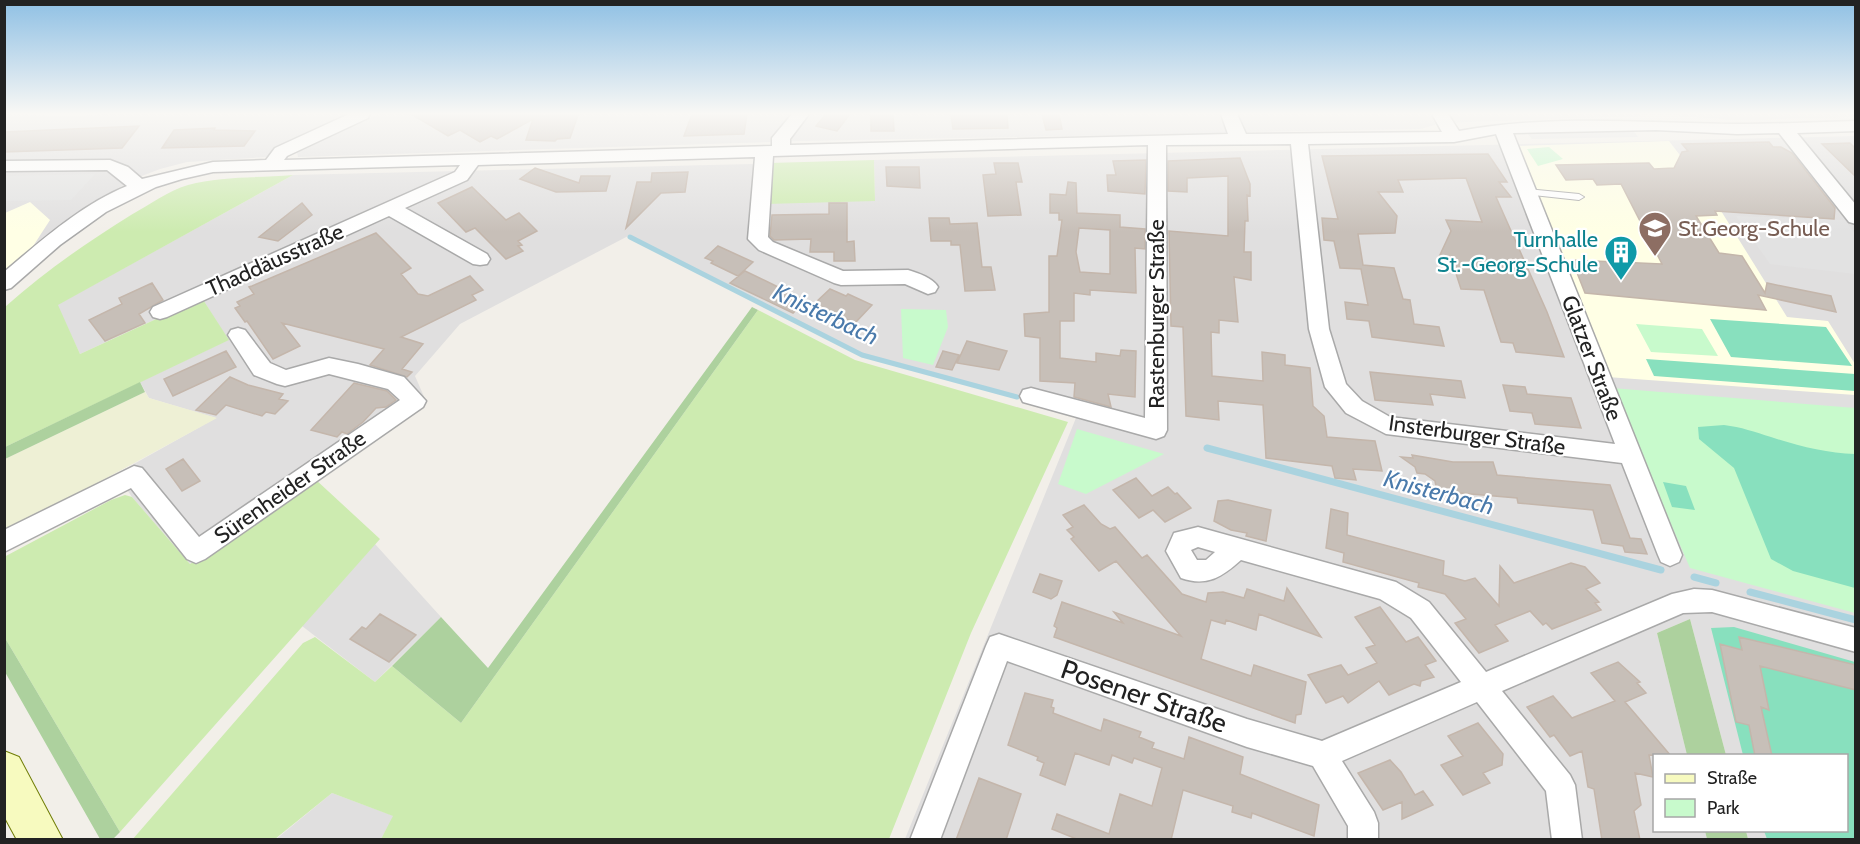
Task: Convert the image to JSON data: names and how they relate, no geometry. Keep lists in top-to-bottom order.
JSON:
{
  "streets": {
    "street": [
      "Thaddäusstraße",
      "Rastenburger Straße",
      "Glatzer Straße",
      "Insterburger Straße",
      "Sürenheider Straße",
      "Posener Straße"
    ]
  },
  "crossings": [
    ["Glatzer Straße", "Insterburger Straße"]
  ],
  "water": ["Knisterbach"],
  "places": {
    "school or university": ["St.Georg-Schule"],
    "building": ["Turnhalle St.-Georg-Schule"]
  },
  "legend": ["Straße", "Park"]
}
